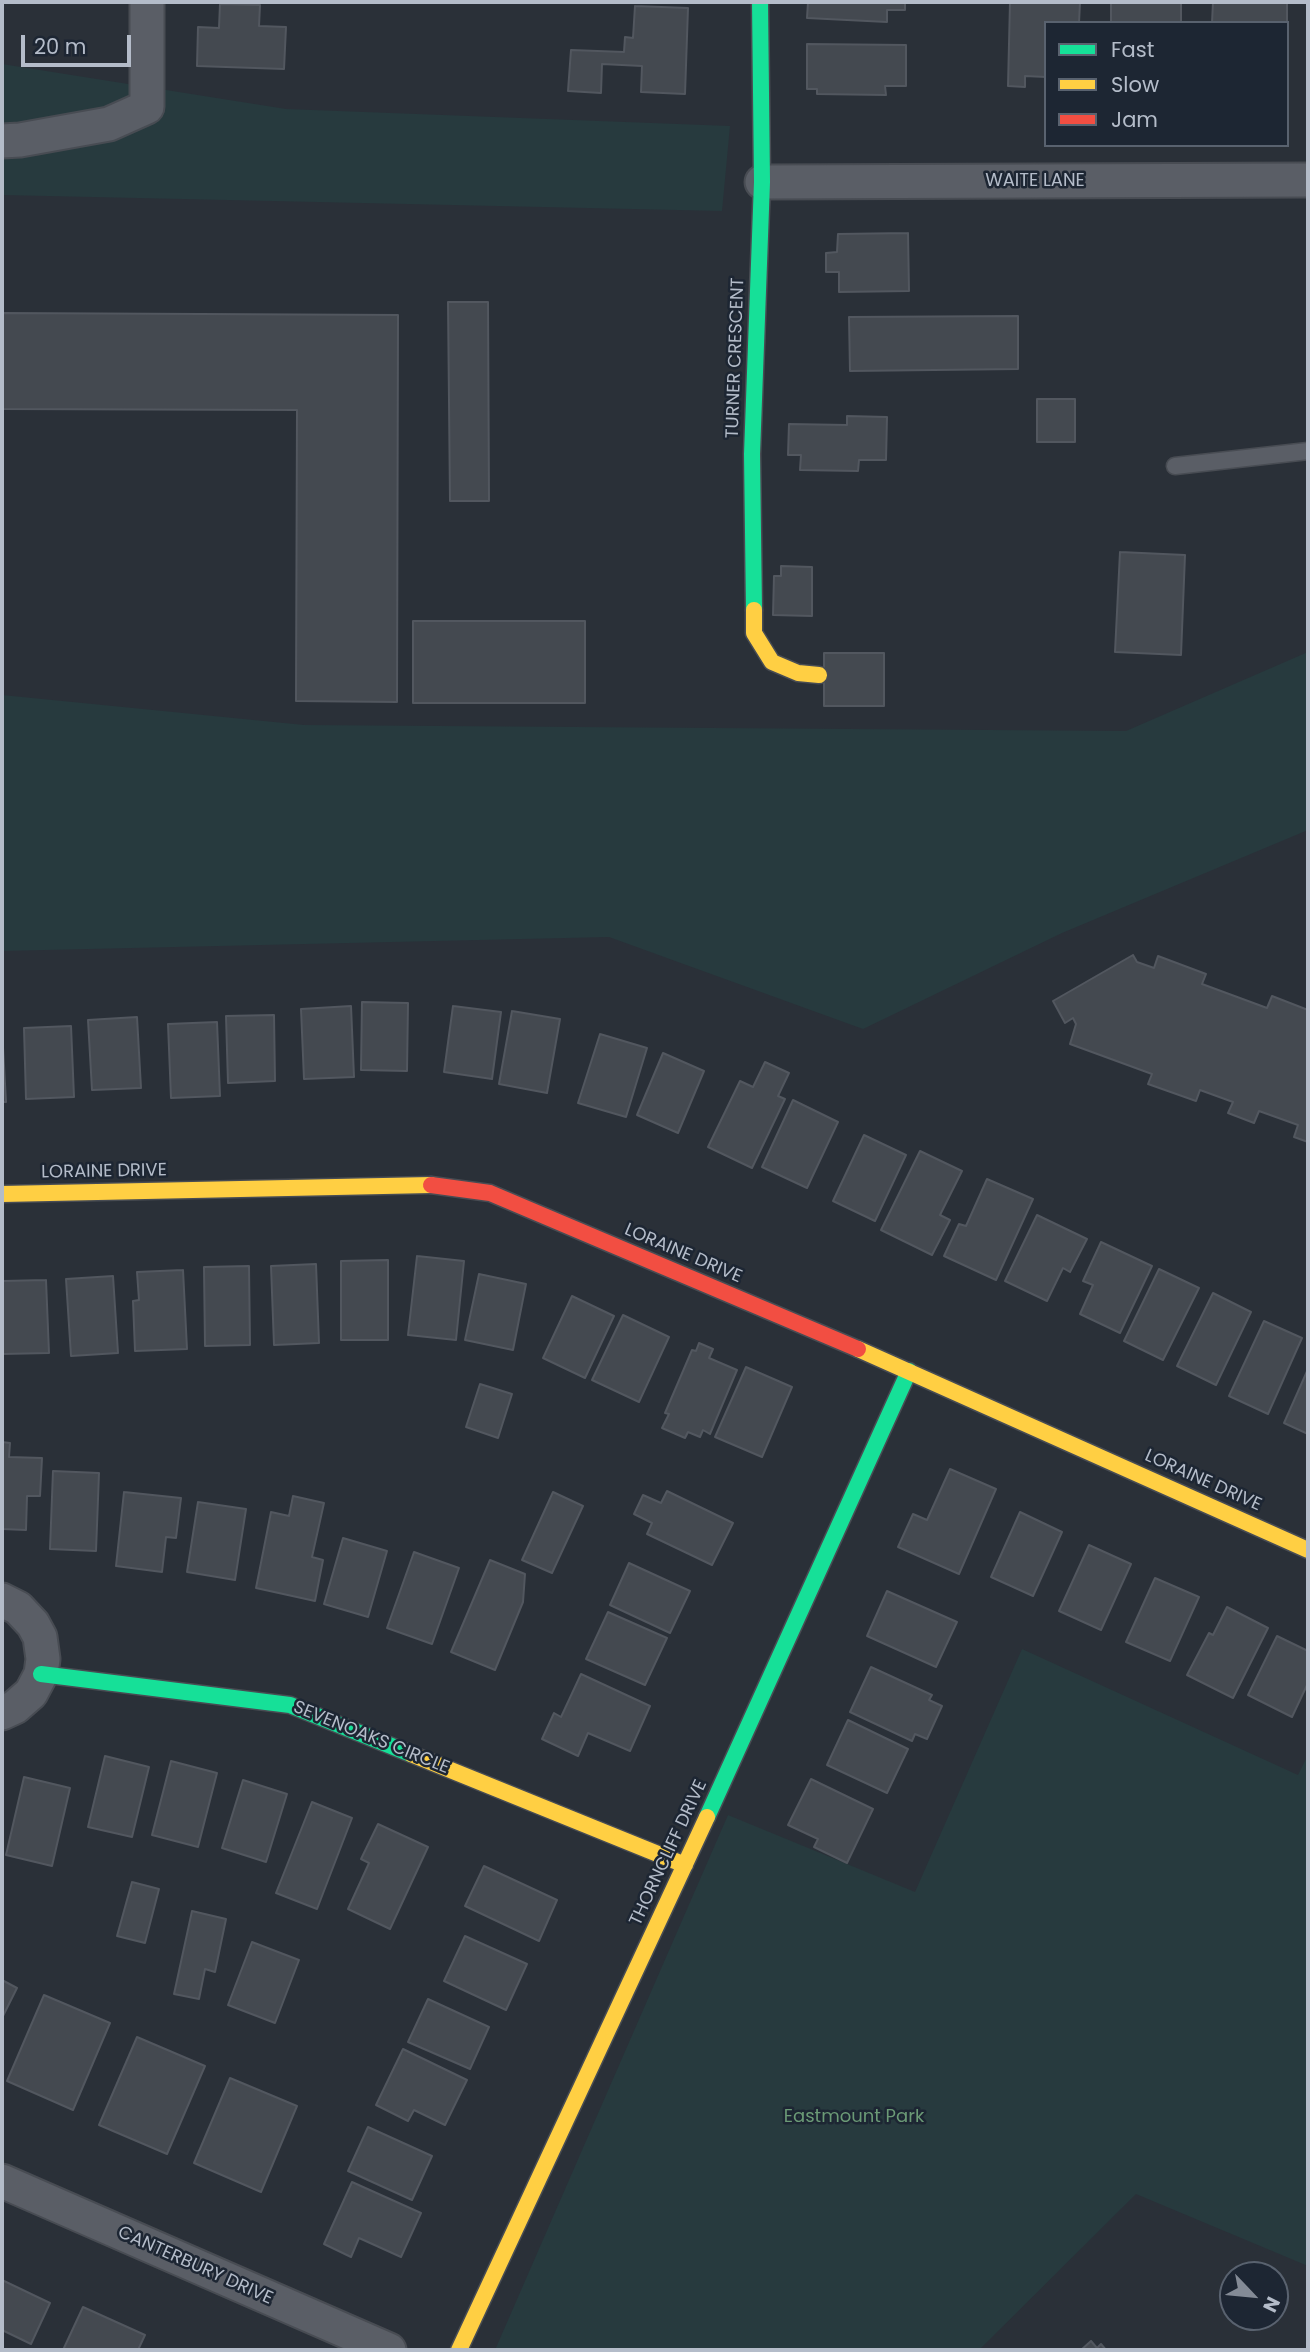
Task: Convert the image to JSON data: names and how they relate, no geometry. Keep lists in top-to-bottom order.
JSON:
{
  "streets": {
    "street": [
      "WAITE LANE",
      "TURNER CRESCENT",
      "LORAINE DRIVE",
      "SEVENOAKS CIRCLE",
      "THORNCLIFF DRIVE",
      "CANTERBURY DRIVE"
    ]
  },
  "crossings": [
    ["WAITE LANE", "TURNER CRESCENT"],
    ["LORAINE DRIVE", "THORNCLIFF DRIVE"],
    ["SEVENOAKS CIRCLE", "THORNCLIFF DRIVE"]
  ],
  "parks": ["Eastmount Park"],
  "legend": ["Fast", "Slow", "Jam"],
  "scale_bar": "20 m",
  "north": "bottom right"
}
